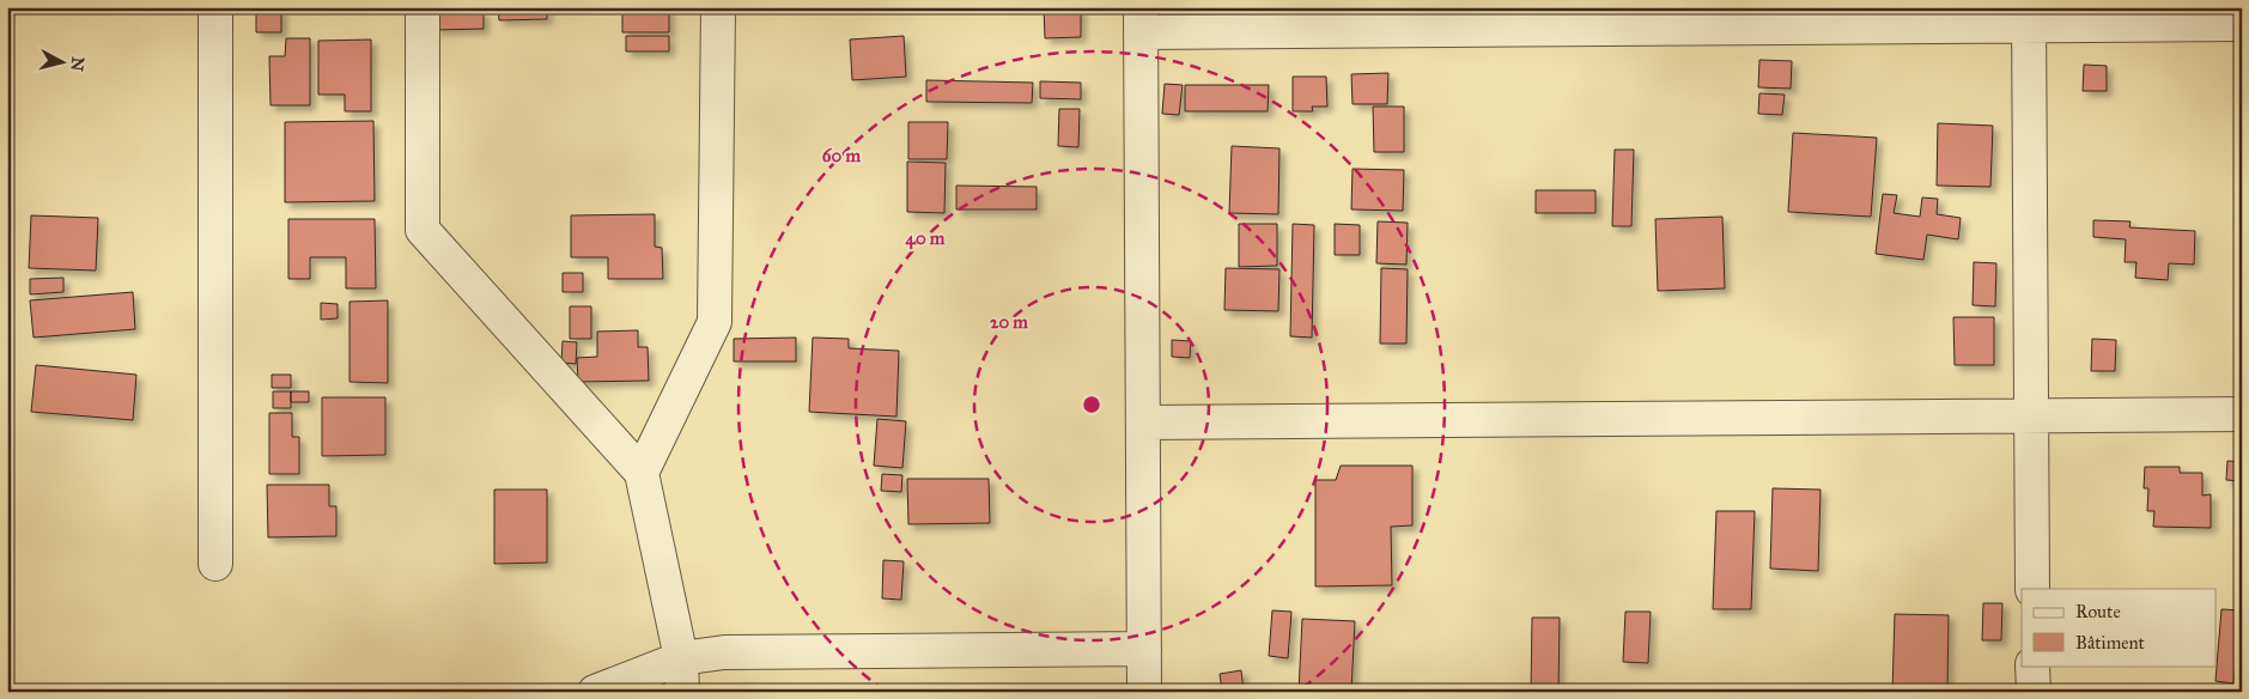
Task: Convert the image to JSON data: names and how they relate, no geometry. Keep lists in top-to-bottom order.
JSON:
{
  "legend": ["Route", "Bâtiment"],
  "north": "right",
  "rings": ["60 m", "40 m", "20 m"]
}
